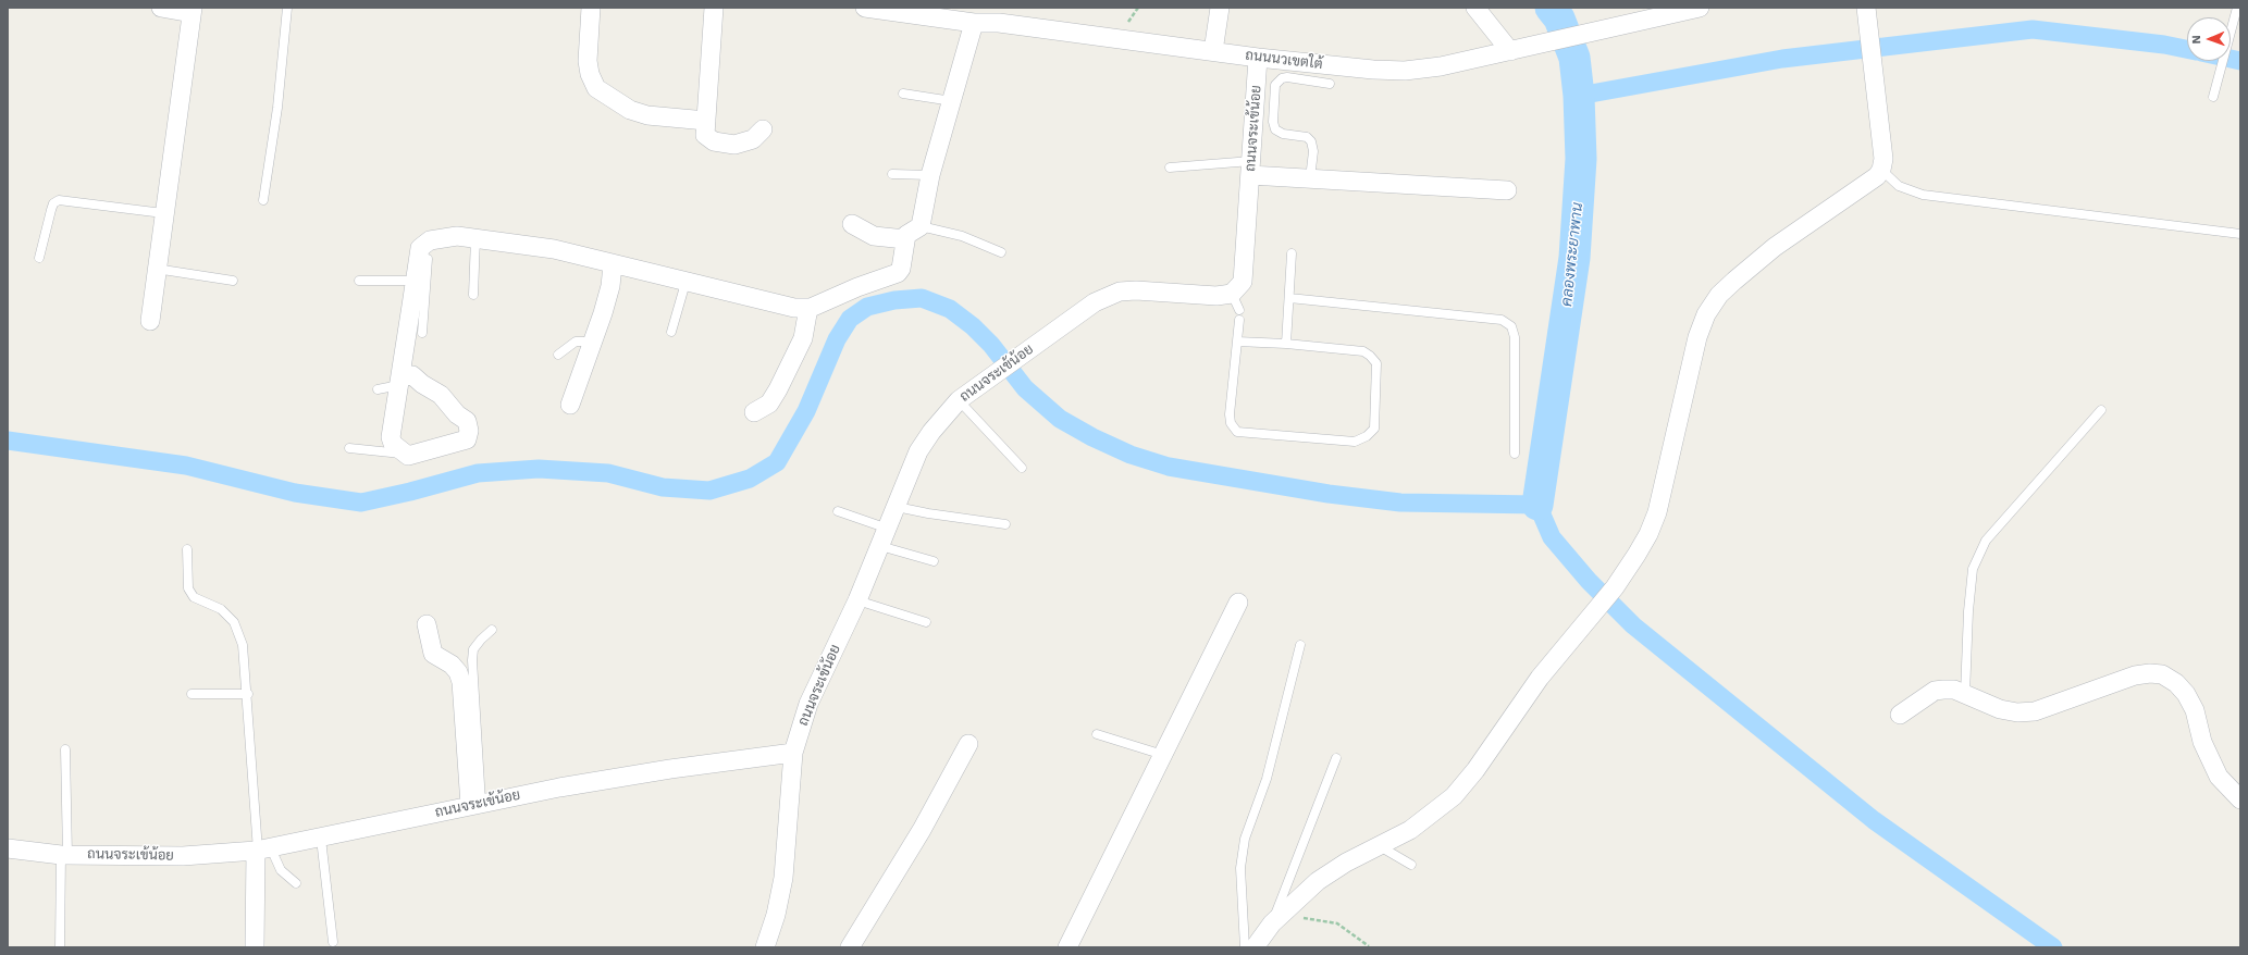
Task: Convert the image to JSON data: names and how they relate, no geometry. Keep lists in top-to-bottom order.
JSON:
{
  "streets": {
    "street": ["ถนนนวเขตใต้", "ถนนจระเข้น้อย"]
  },
  "crossings": [
    ["ถนนนวเขตใต้", "ถนนจระเข้น้อย"]
  ],
  "water": ["คลองพระยาพาน"],
  "north": "left"
}
